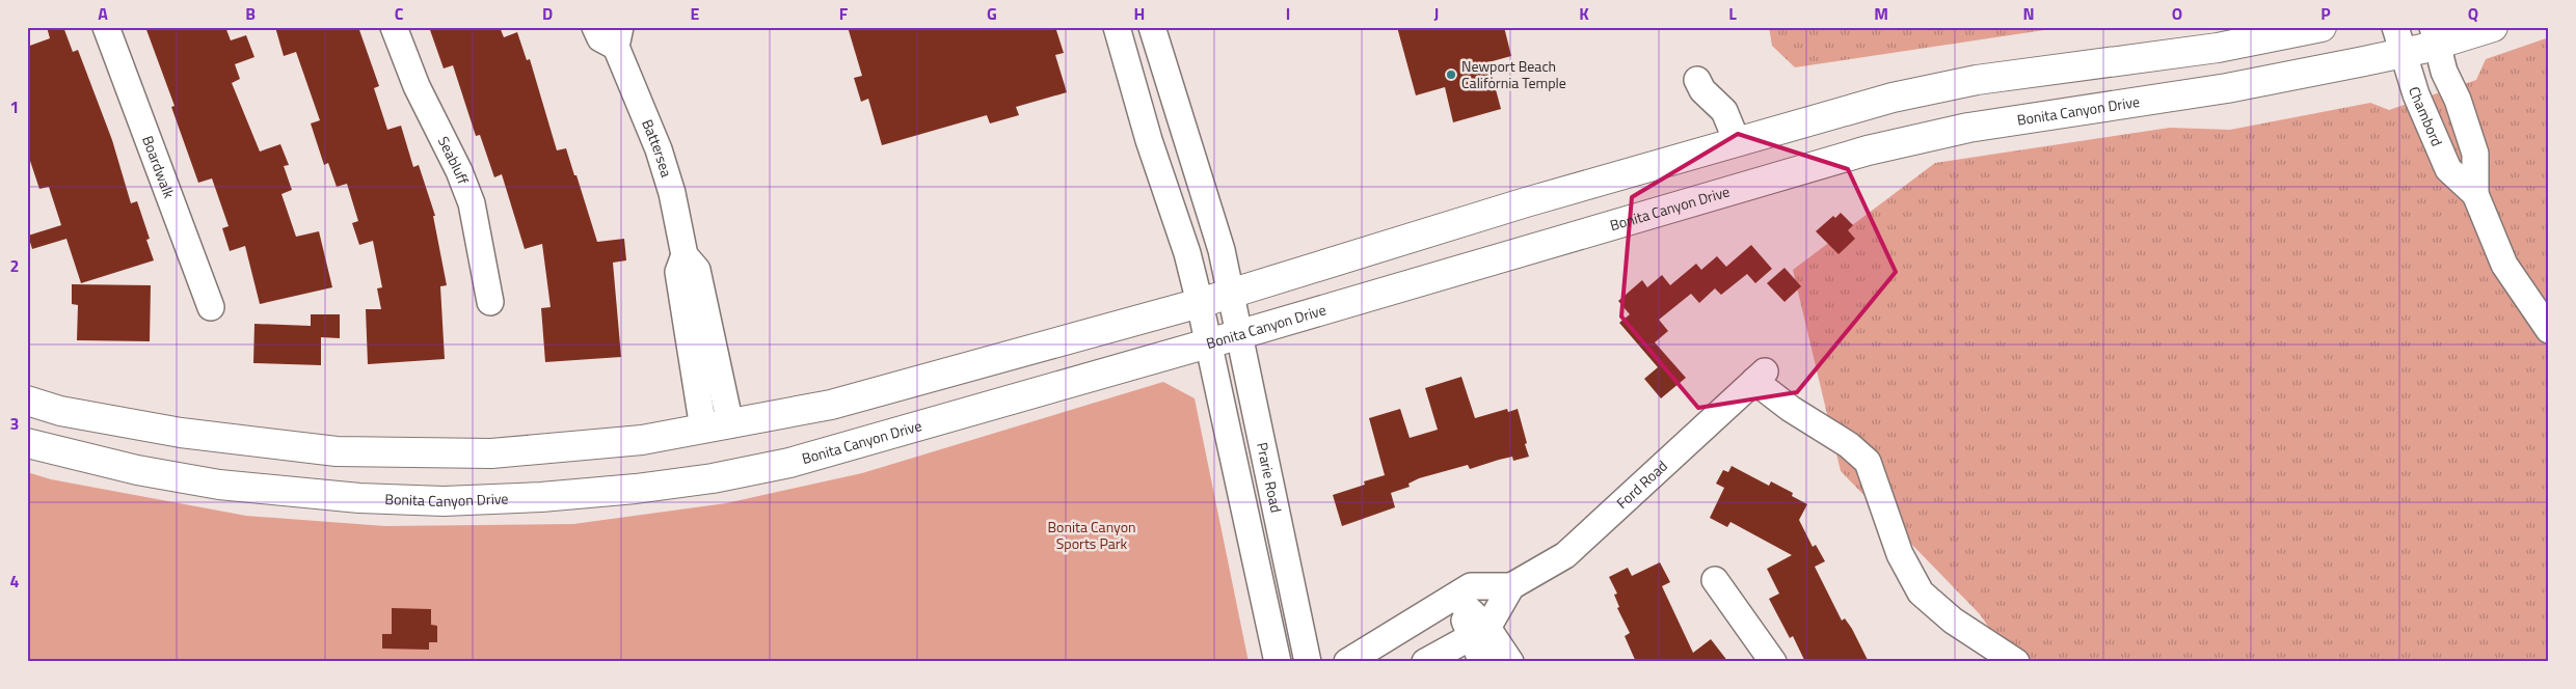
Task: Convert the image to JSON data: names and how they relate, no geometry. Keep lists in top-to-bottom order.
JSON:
{
  "streets": {
    "main road": ["Bonita Canyon Drive"],
    "street": [
      "Chambord",
      "Battersea",
      "Seabluff",
      "Boardwalk",
      "Prarie Road",
      "Ford Road"
    ]
  },
  "crossings": [
    ["Bonita Canyon Drive", "Chambord"],
    ["Bonita Canyon Drive", "Prarie Road"]
  ],
  "parks": ["Bonita Canyon Sports Park"],
  "places": ["Newport Beach California Temple"],
  "grid": {
    "columns": [
      "A",
      "B",
      "C",
      "D",
      "E",
      "F",
      "G",
      "H",
      "I",
      "J",
      "K",
      "L",
      "M",
      "N",
      "O",
      "P",
      "Q"
    ],
    "rows": [
      "1",
      "2",
      "3",
      "4"
    ]
  }
}
